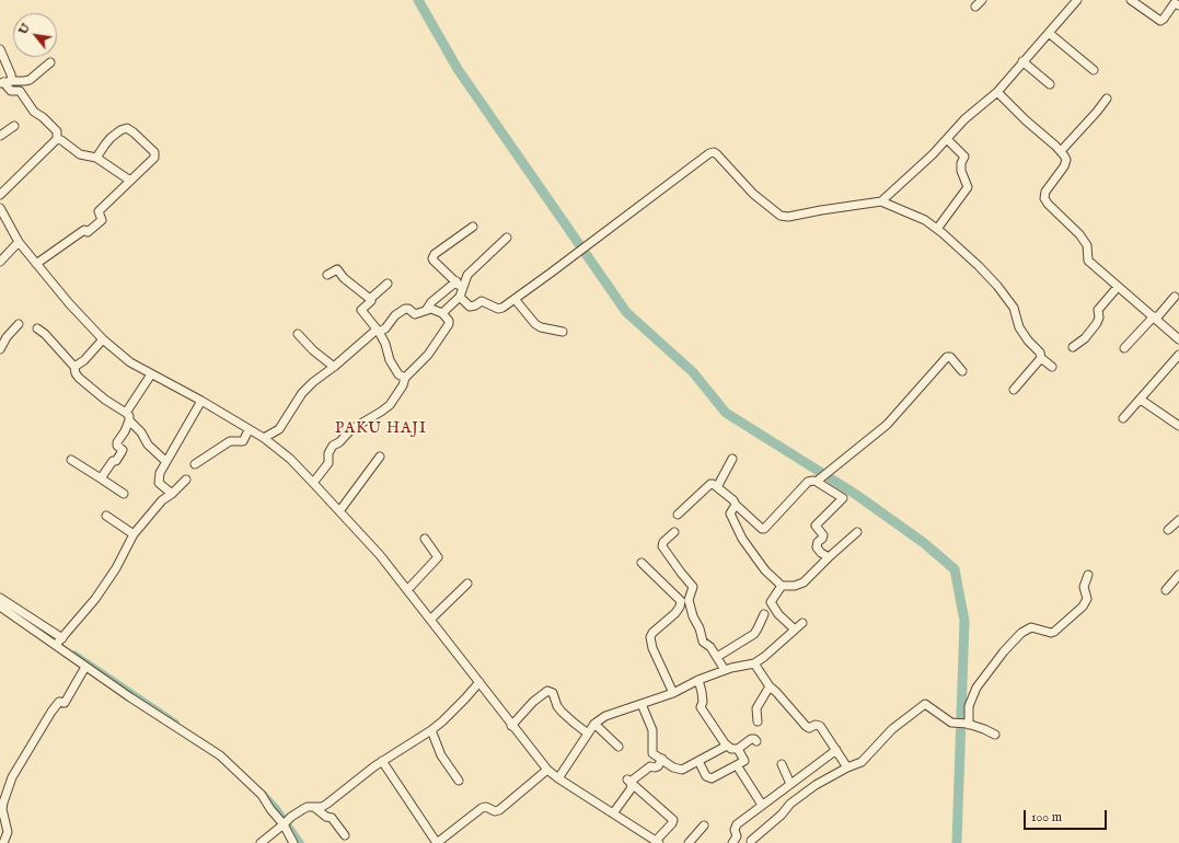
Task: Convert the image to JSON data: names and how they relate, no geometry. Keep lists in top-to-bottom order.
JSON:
{
  "districts": ["PAKU HAJI"],
  "scale_bar": "100 m",
  "north": "top left"
}
